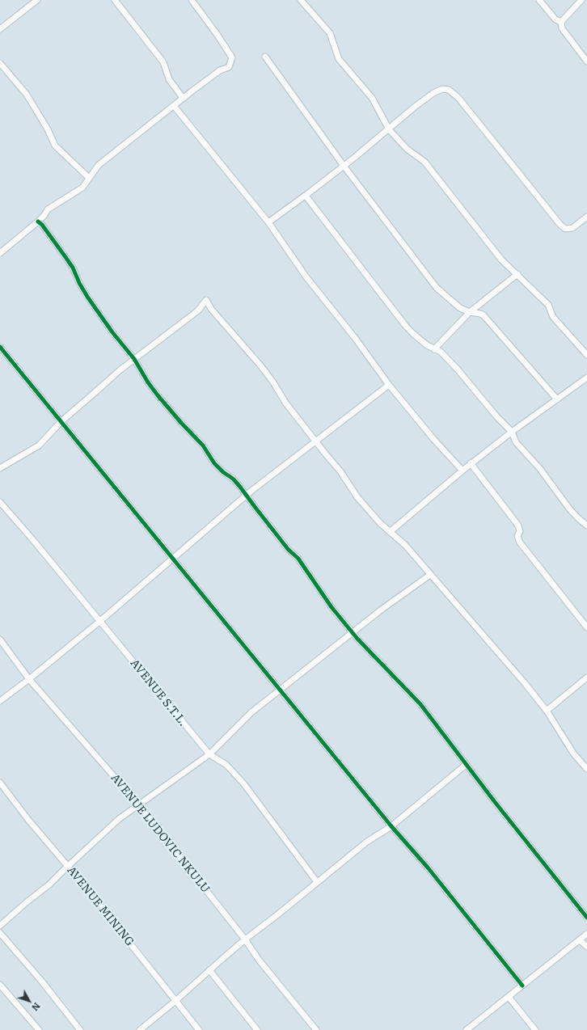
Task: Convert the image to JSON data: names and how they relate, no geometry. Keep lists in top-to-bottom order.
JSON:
{
  "streets": {
    "street": ["AVENUE S.T.L.", "AVENUE LUDOVIC NKULU", "AVENUE MINING"]
  },
  "north": "bottom right"
}
